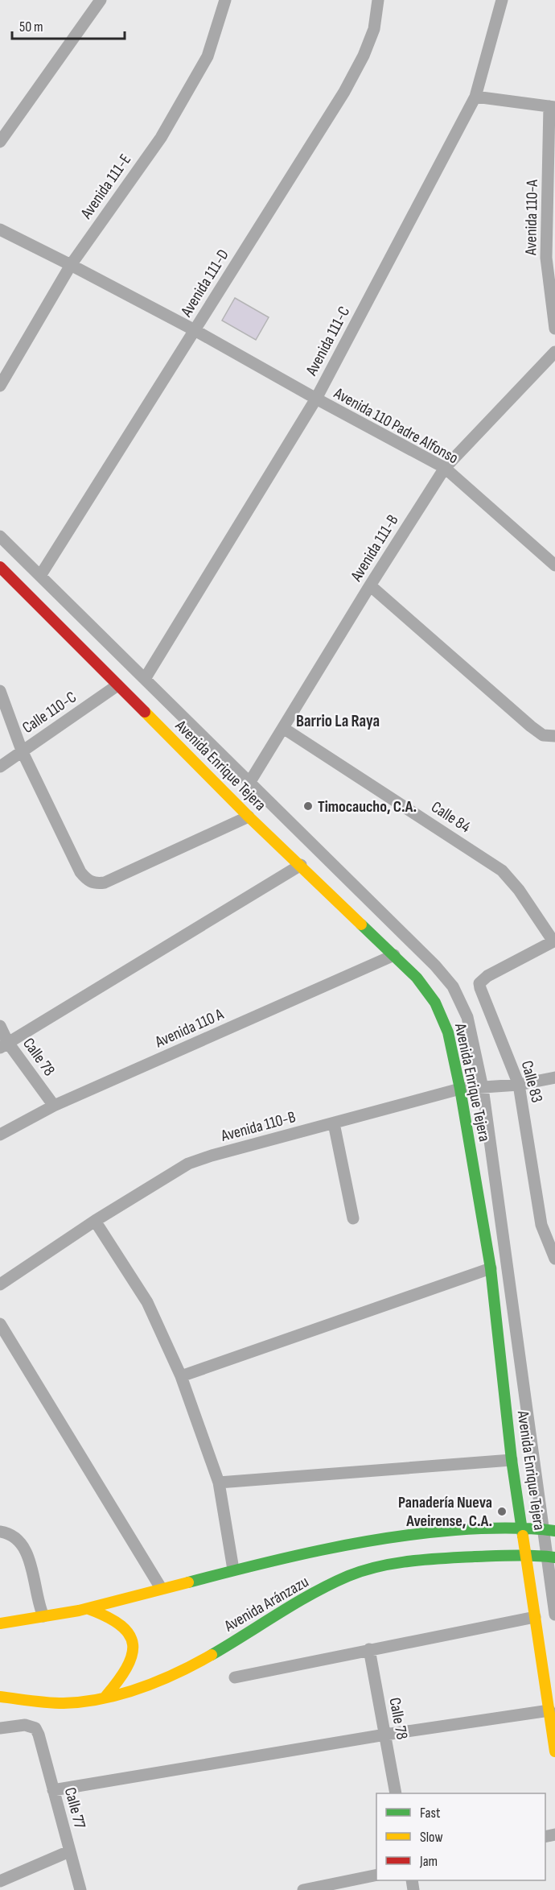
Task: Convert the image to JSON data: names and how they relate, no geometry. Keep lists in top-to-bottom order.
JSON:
{
  "streets": {
    "street": [
      "Avenida 111-E",
      "Avenida 110-A",
      "Avenida 111-D",
      "Avenida 111-C",
      "Avenida 110 Padre Alfonso",
      "Avenida 111-B",
      "Calle 110-C",
      "Avenida Enrique Tejera",
      "Calle 84",
      "Avenida 110 A",
      "Calle 78",
      "Calle 83",
      "Avenida 110-B",
      "Avenida Aránzazu",
      "Calle 77"
    ]
  },
  "crossings": [
    ["Avenida 111-E", "Avenida 110 Padre Alfonso"],
    ["Avenida 111-D", "Avenida 110 Padre Alfonso"],
    ["Avenida 111-D", "Avenida Enrique Tejera"],
    ["Avenida 111-C", "Avenida 110 Padre Alfonso"],
    ["Avenida 111-C", "Avenida Enrique Tejera"],
    ["Avenida 110 Padre Alfonso", "Avenida 111-B"],
    ["Avenida 111-B", "Avenida Enrique Tejera"],
    ["Avenida 111-B", "Calle 84"],
    ["Calle 110-C", "Avenida Enrique Tejera"],
    ["Avenida Enrique Tejera", "Avenida 110 A"],
    ["Avenida Enrique Tejera", "Avenida 110-B"],
    ["Avenida Enrique Tejera", "Avenida Aránzazu"],
    ["Calle 84", "Calle 83"],
    ["Avenida 110 A", "Calle 78"],
    ["Calle 83", "Avenida 110-B"]
  ],
  "districts": ["Barrio La Raya"],
  "places": ["Timocaucho, C.A.", "Panadería Nueva Aveirense, C.A."],
  "legend": ["Fast", "Slow", "Jam"],
  "scale_bar": "50 m"
}
